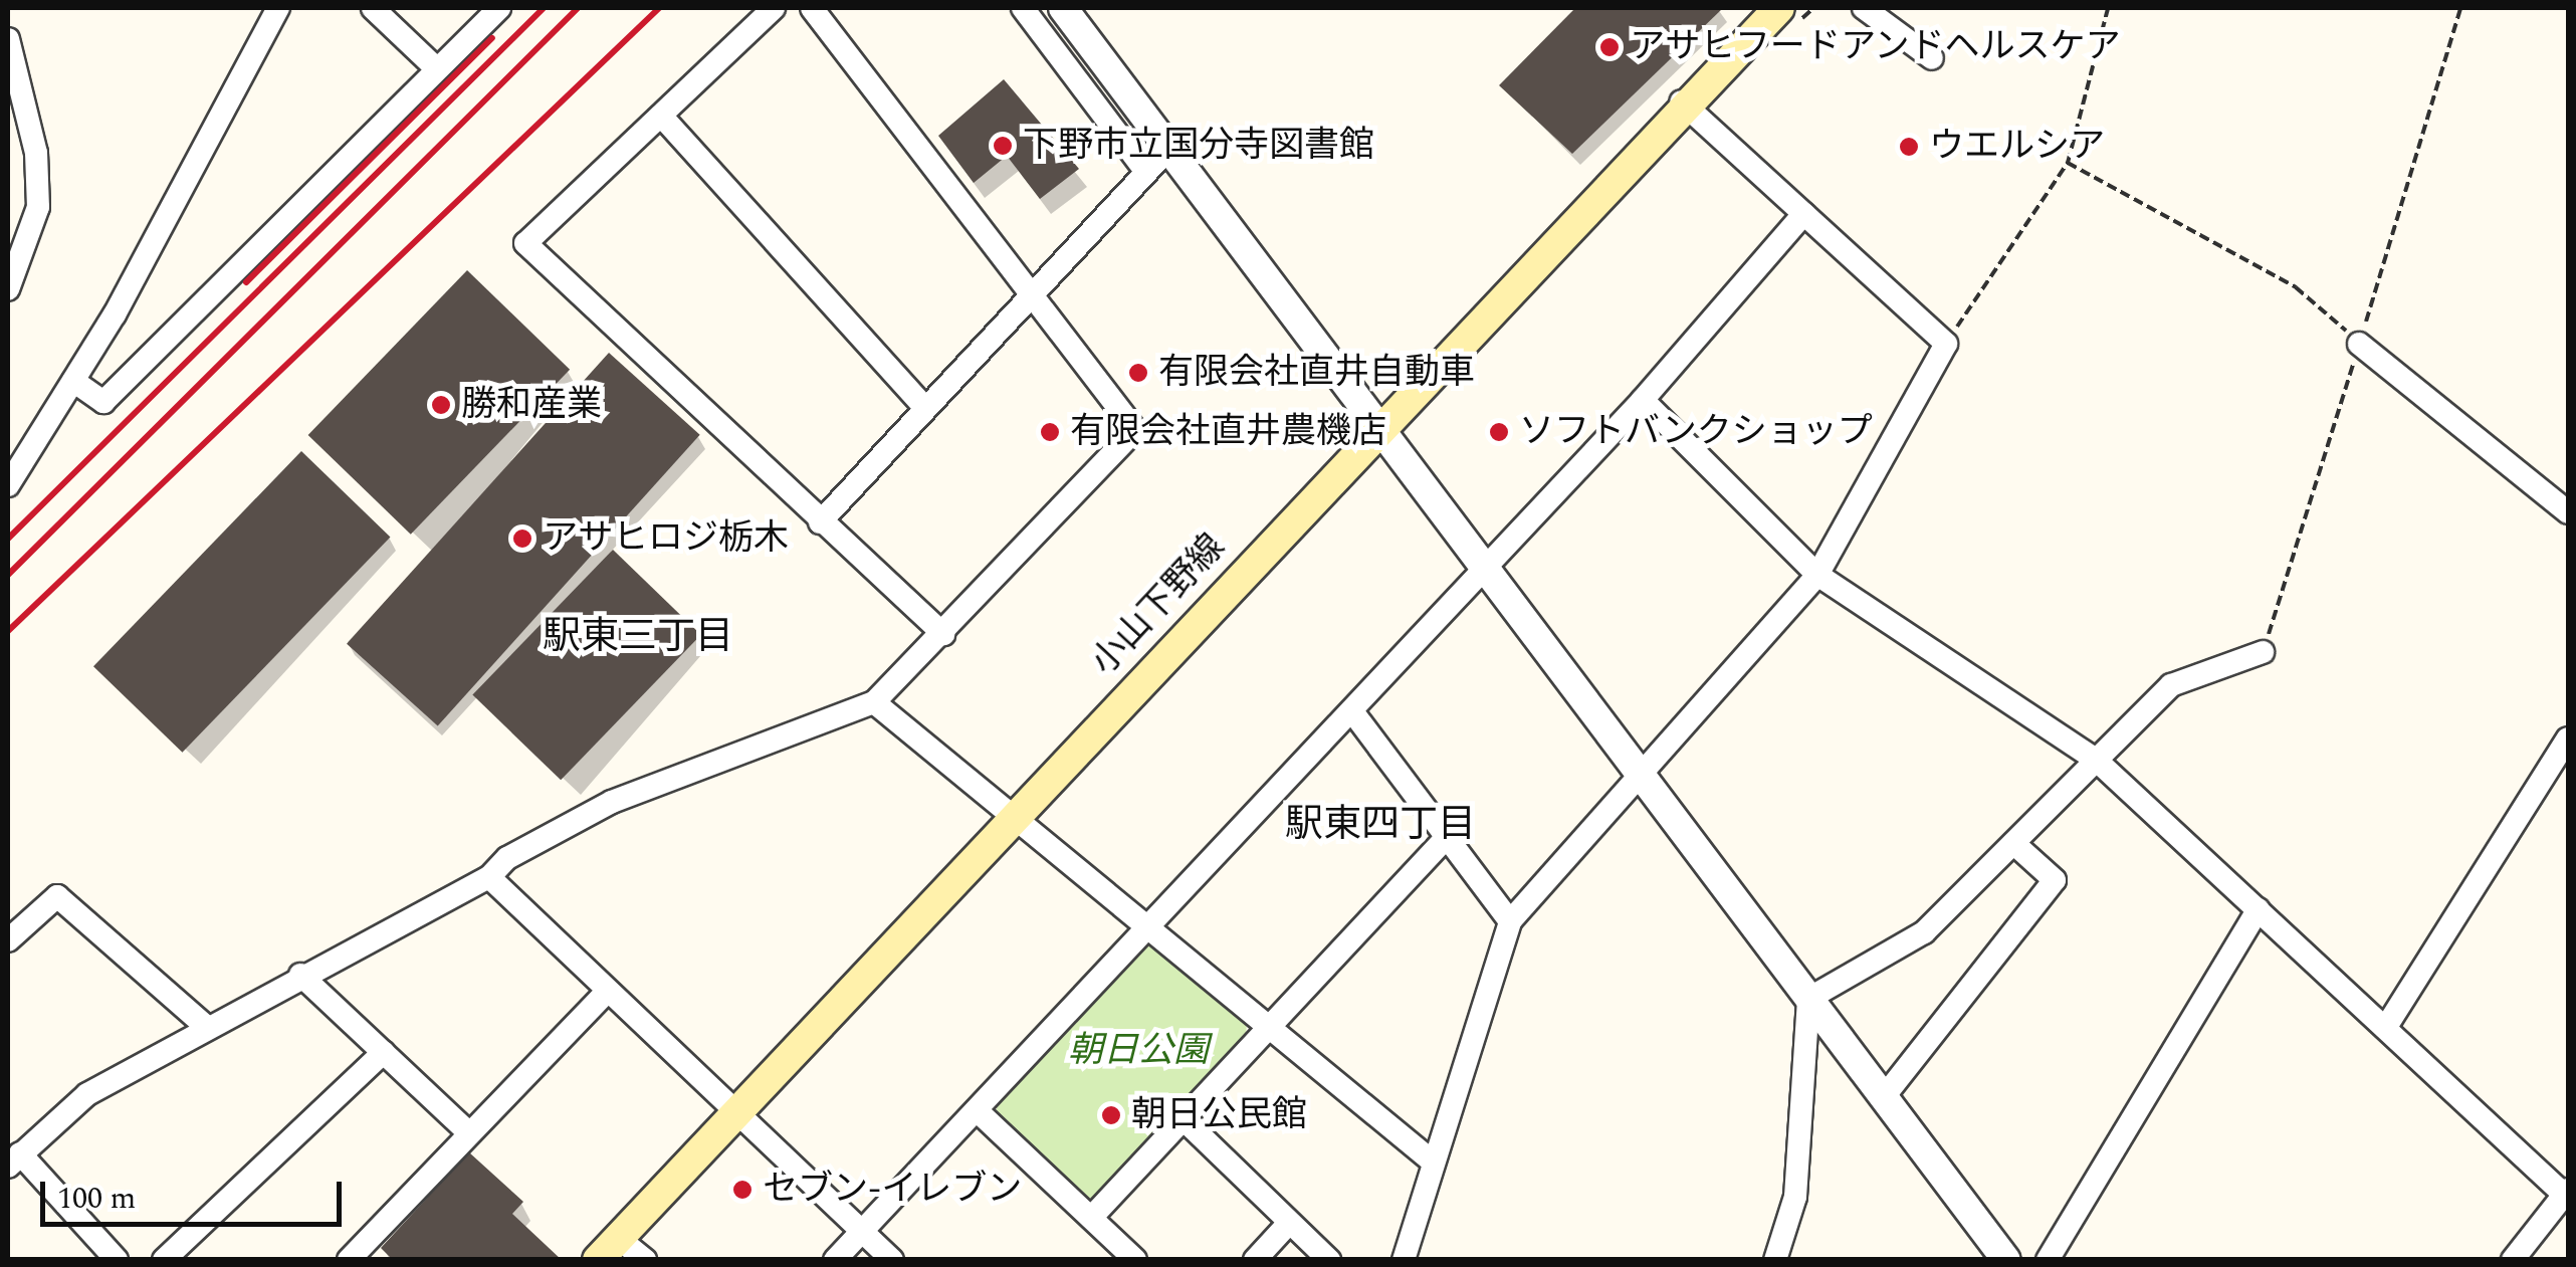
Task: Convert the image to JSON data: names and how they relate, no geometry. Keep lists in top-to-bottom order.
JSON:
{
  "streets": {
    "main road": ["小山下野線"]
  },
  "districts": ["駅東三丁目", "駅東四丁目"],
  "parks": ["朝日公園"],
  "places": [
    "アサヒフードアンドヘルスケア",
    "下野市立国分寺図書館",
    "ウエルシア",
    "有限会社直井自動車",
    "勝和産業",
    "有限会社直井農機店",
    "ソフトバンクショップ",
    "アサヒロジ栃木",
    "朝日公民館",
    "セブン-イレブン"
  ],
  "scale_bar": "100 m"
}
